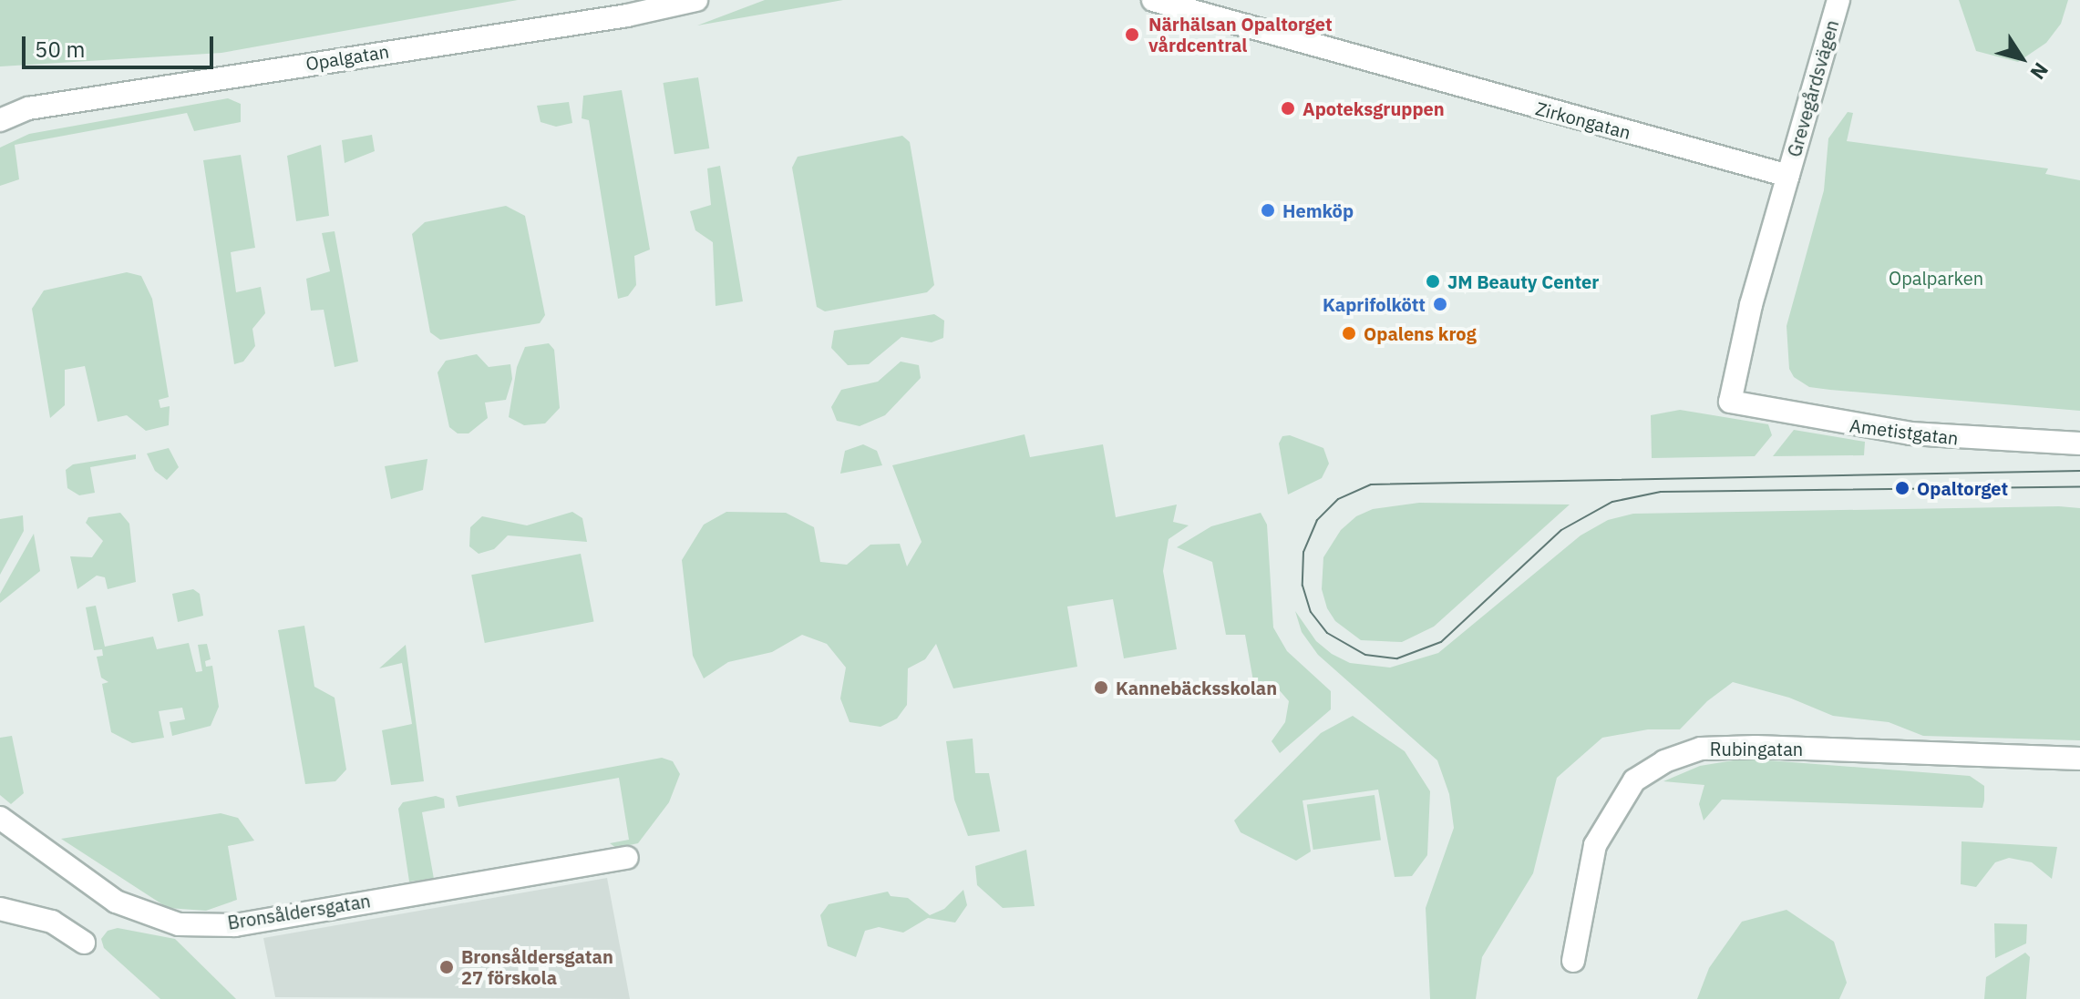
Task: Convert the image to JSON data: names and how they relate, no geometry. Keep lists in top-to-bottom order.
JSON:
{
  "streets": {
    "street": [
      "Opalgatan",
      "Grevegårdsvägen",
      "Zirkongatan",
      "Ametistgatan",
      "Rubingatan",
      "Bronsåldersgatan"
    ]
  },
  "crossings": [
    ["Grevegårdsvägen", "Zirkongatan"],
    ["Grevegårdsvägen", "Ametistgatan"],
    ["Zirkongatan", "Ametistgatan"]
  ],
  "parks": ["Opalparken"],
  "places": [
    "Närhälsan Opaltorget vårdcentral",
    "Apoteksgruppen",
    "Hemköp",
    "JM Beauty Center",
    "Kaprifolkött",
    "Opalens krog",
    "Opaltorget",
    "Kannebäcksskolan",
    "Bronsåldersgatan 27 förskola"
  ],
  "scale_bar": "50 m",
  "north": "bottom right"
}
